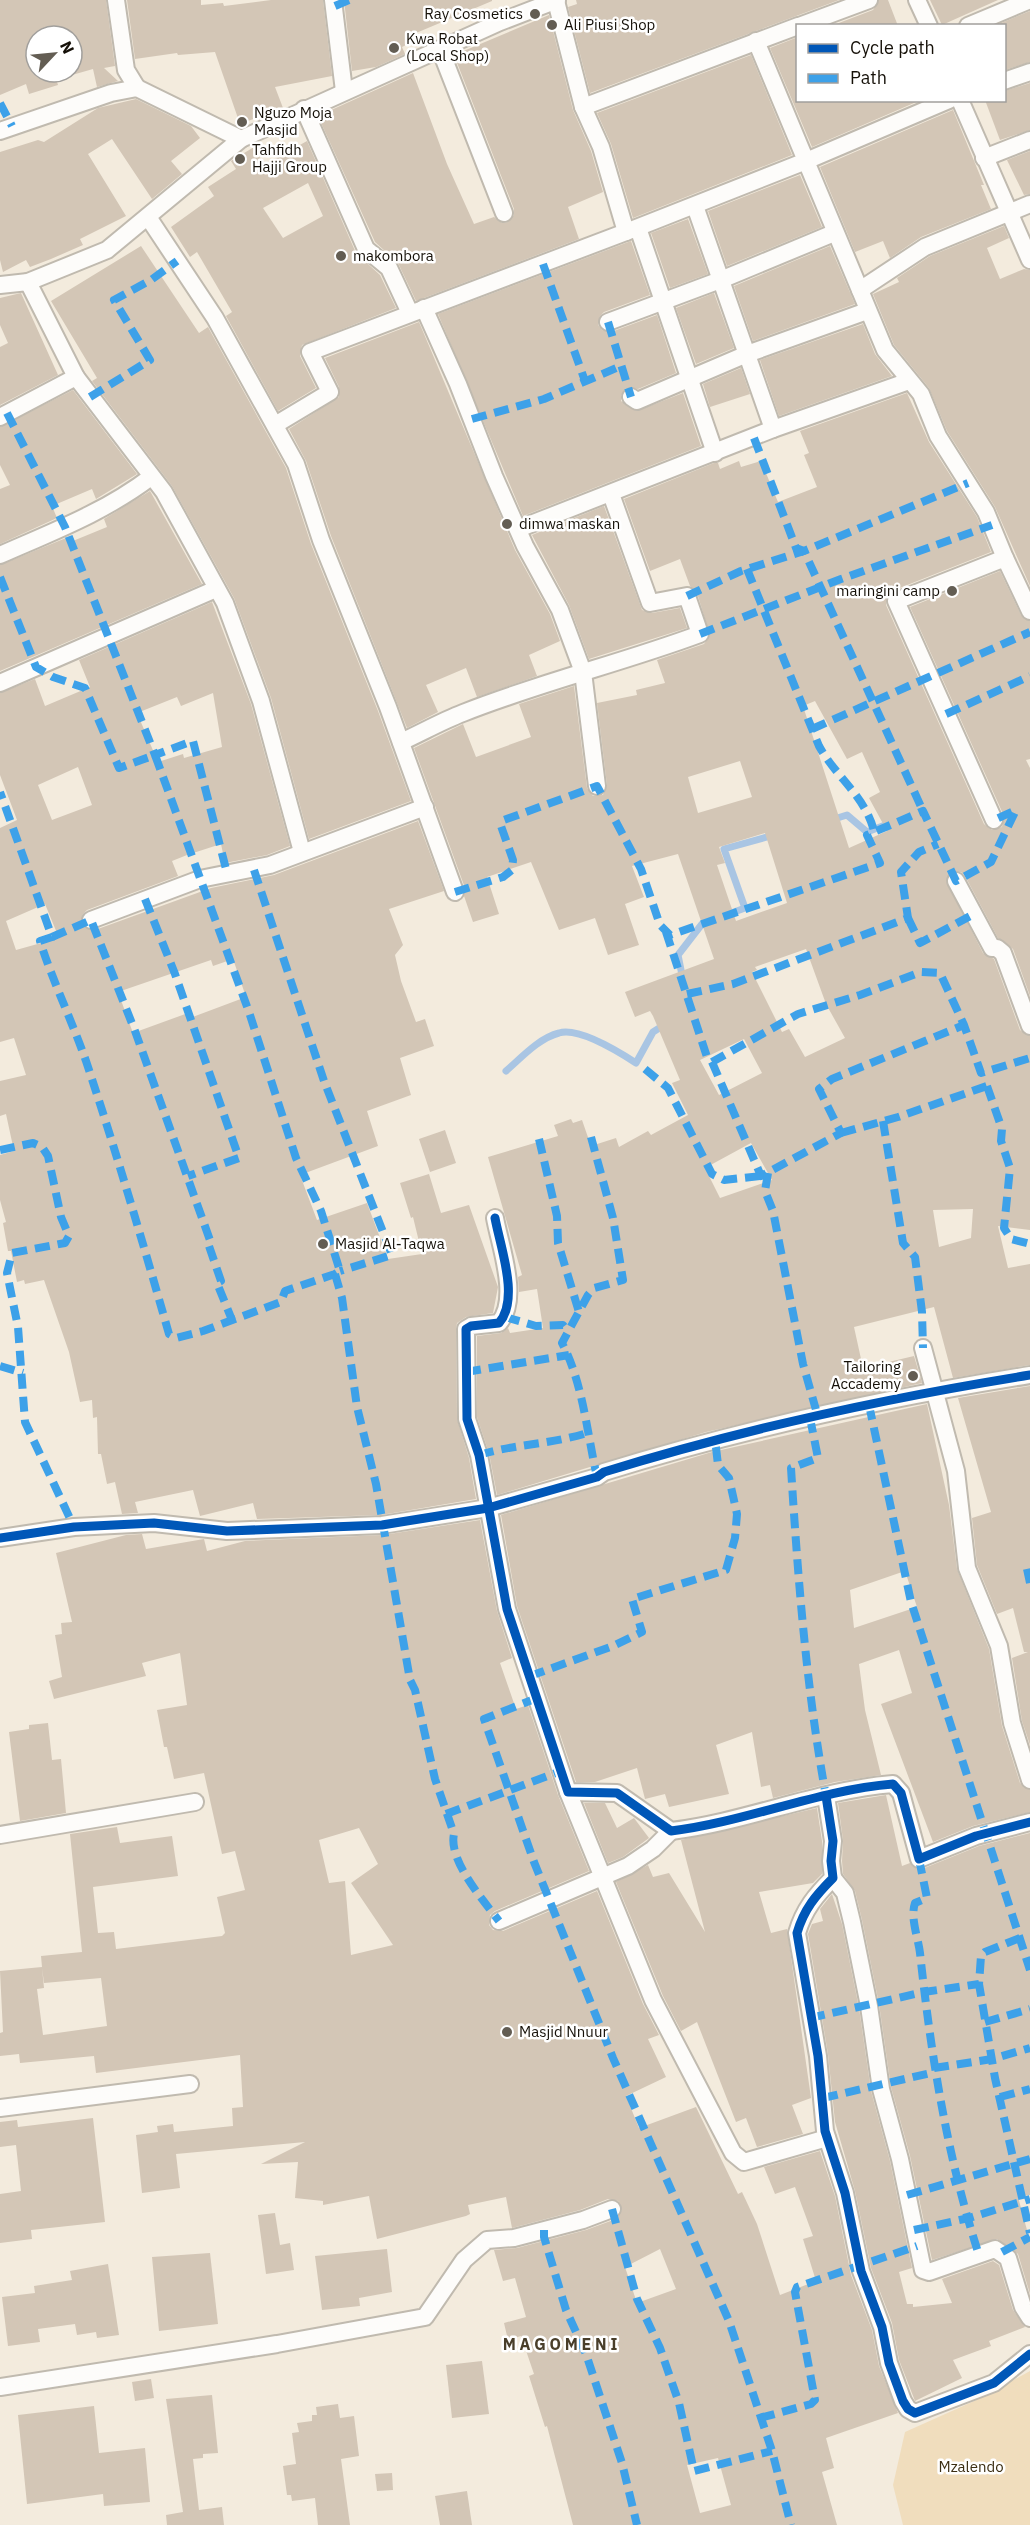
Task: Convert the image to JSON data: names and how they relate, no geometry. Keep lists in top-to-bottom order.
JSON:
{
  "districts": ["M A G O M E N I"],
  "parks": ["Mzalendo"],
  "places": [
    "Ray Cosmetics",
    "Ali Piusi Shop",
    "Kwa Robat (Local Shop)",
    "Nguzo Moja Masjid",
    "Tahfidh Hajji Group",
    "makombora",
    "dimwa maskan",
    "maringini camp",
    "Masjid Al-Taqwa",
    "Tailoring Accademy",
    "Masjid Nnuur"
  ],
  "legend": ["Cycle path", "Path"],
  "north": "top right"
}
